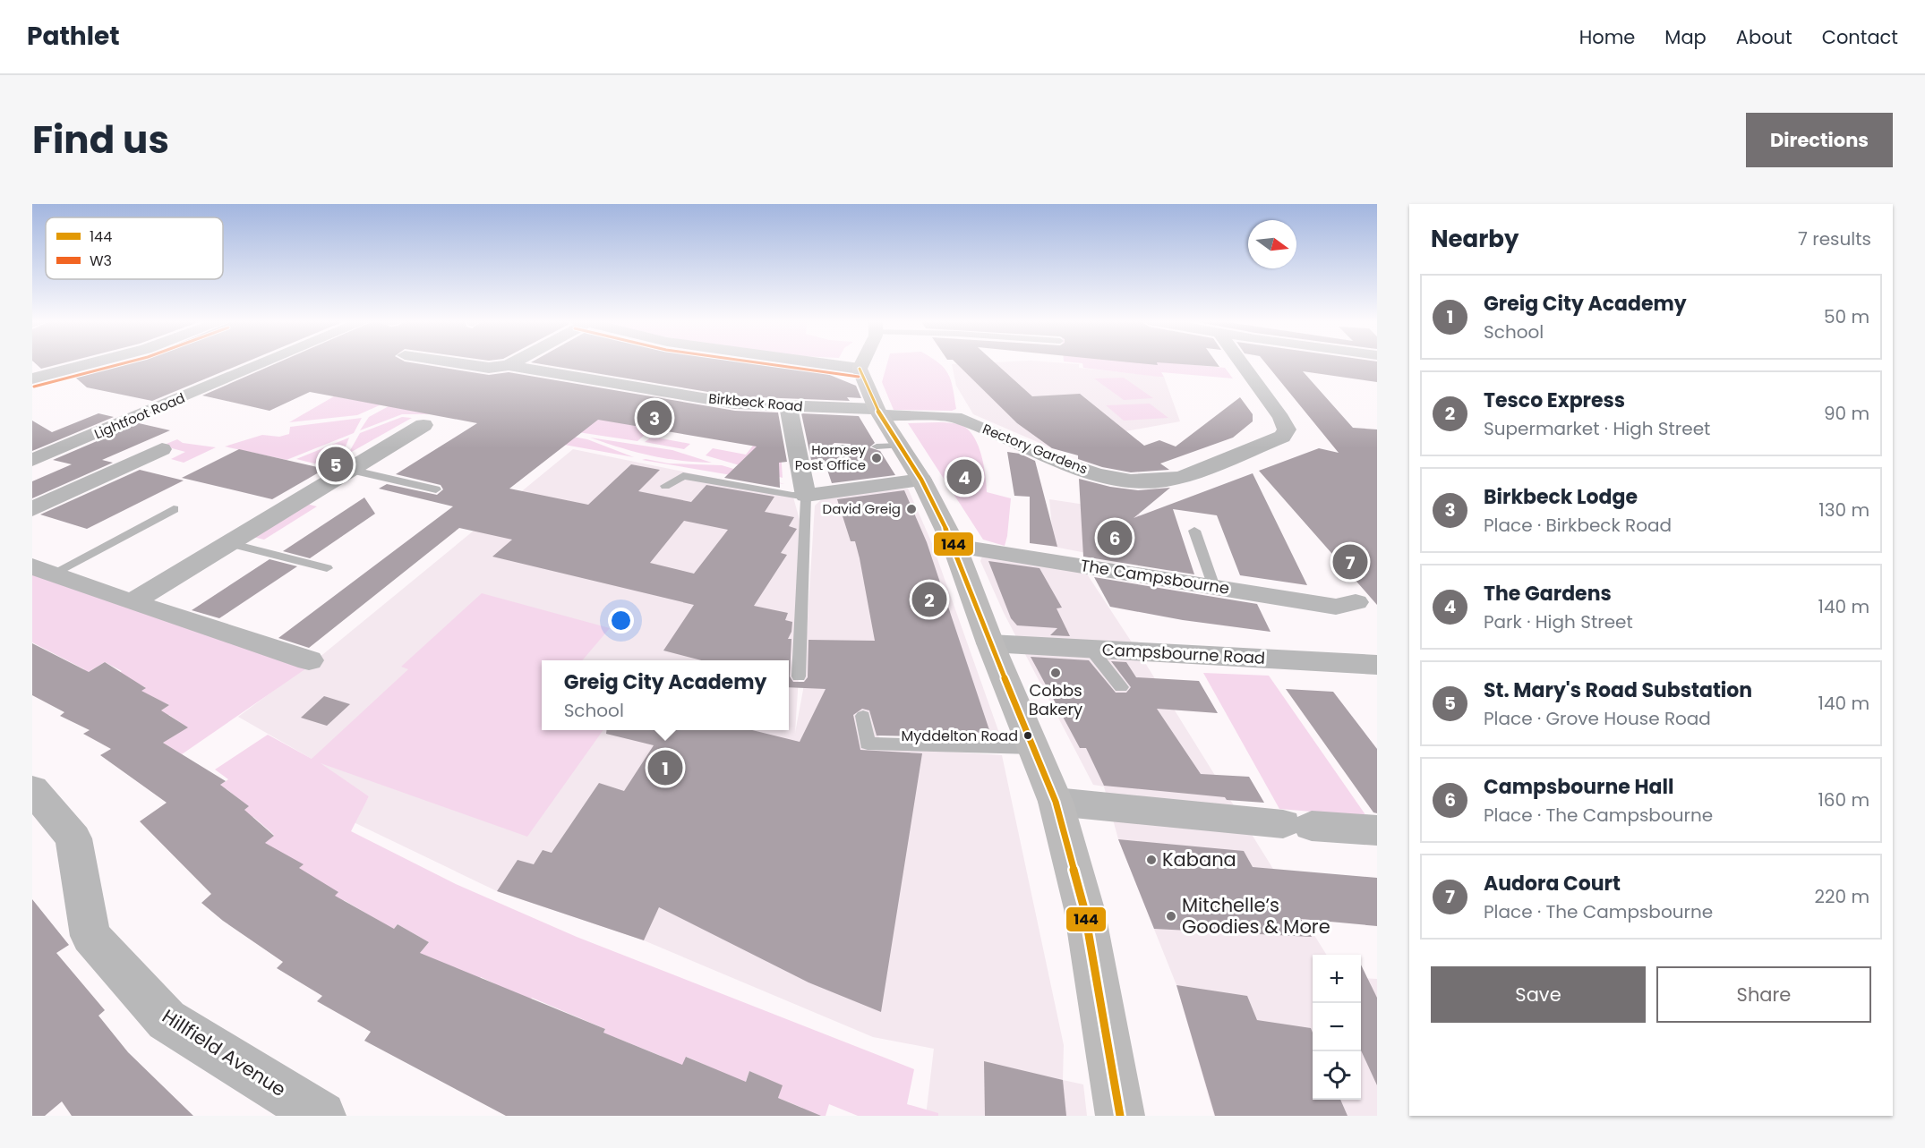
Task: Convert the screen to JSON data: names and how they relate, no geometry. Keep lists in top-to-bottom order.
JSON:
{
  "streets": {
    "street": [
      "Birkbeck Road",
      "Lightfoot Road",
      "Rectory Gardens",
      "The Campsbourne",
      "Campsbourne Road",
      "Hillfield Avenue"
    ]
  },
  "crossings": [
    ["Birkbeck Road", "Rectory Gardens"]
  ],
  "places": [
    "Hornsey Post Office",
    "David Greig",
    "Cobbs Bakery",
    "Myddelton Road",
    "Kabana",
    "Mitchelle’s Goodies & More"
  ],
  "lines": ["transit line W3", "transit line 144"],
  "legend": ["144", "W3"],
  "north": "right",
  "page": {
    "header": "Pathlet",
    "nav": [
      "Home",
      "Map",
      "About",
      "Contact"
    ],
    "title": "Find us",
    "buttons": [
      "Directions",
      ["Save", "Share"]
    ],
    "heading": ["Nearby", "7 results"],
    "list": [
      {
        "mark": "1",
        "name": "Greig City Academy",
        "note": "School",
        "value": "50 m"
      },
      {
        "mark": "2",
        "name": "Tesco Express",
        "note": "Supermarket · High Street",
        "value": "90 m"
      },
      {
        "mark": "3",
        "name": "Birkbeck Lodge",
        "note": "Place · Birkbeck Road",
        "value": "130 m"
      },
      {
        "mark": "4",
        "name": "The Gardens",
        "note": "Park · High Street",
        "value": "140 m"
      },
      {
        "mark": "5",
        "name": "St. Mary's Road Substation",
        "note": "Place · Grove House Road",
        "value": "140 m"
      },
      {
        "mark": "6",
        "name": "Campsbourne Hall",
        "note": "Place · The Campsbourne",
        "value": "160 m"
      },
      {
        "mark": "7",
        "name": "Audora Court",
        "note": "Place · The Campsbourne",
        "value": "220 m"
      }
    ],
    "pins": [
      "3",
      "5",
      "4",
      "6",
      "7",
      "2",
      "1"
    ],
    "popup": ["Greig City Academy", "School"],
    "map_buttons": ["+", "−"]
  }
}
